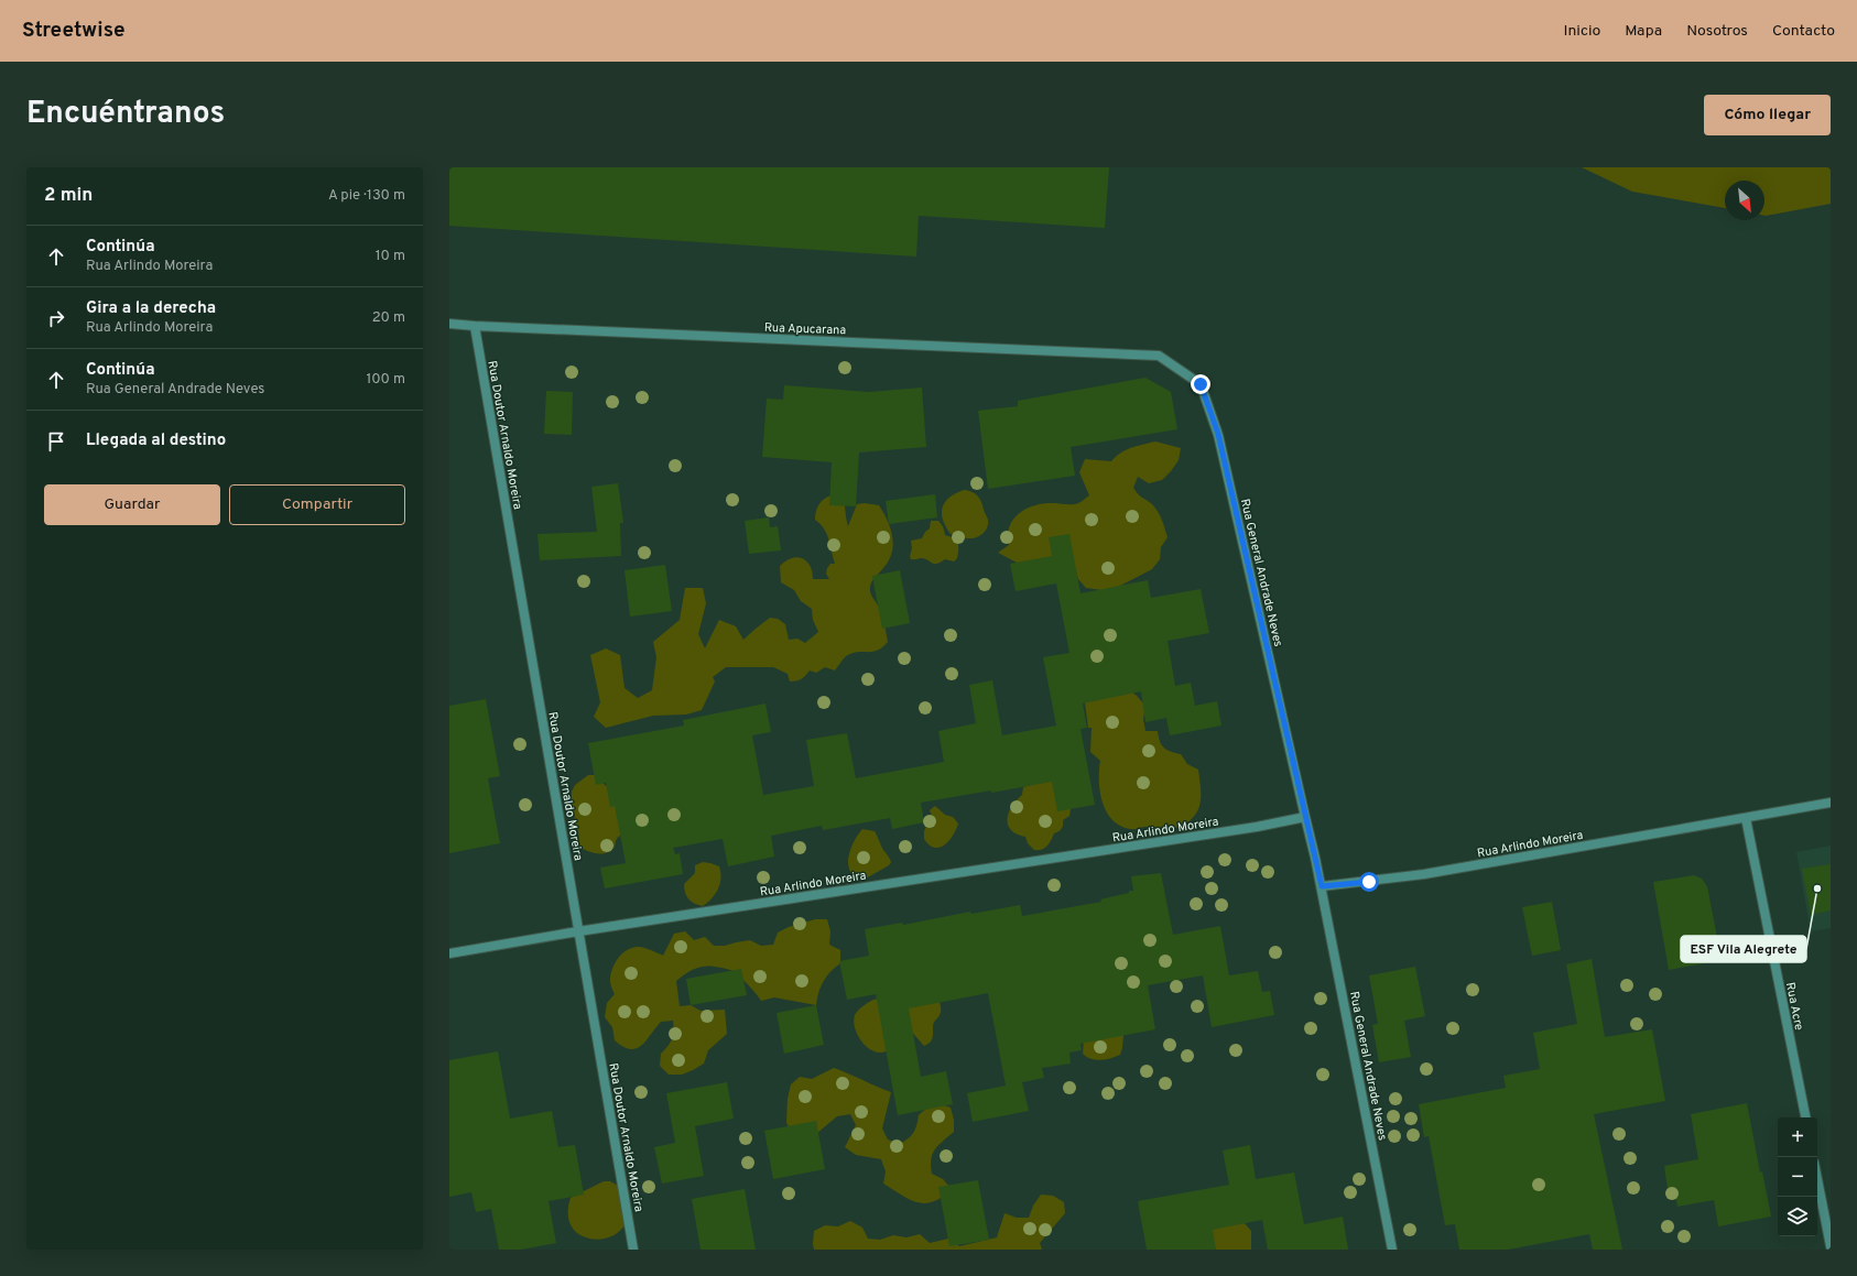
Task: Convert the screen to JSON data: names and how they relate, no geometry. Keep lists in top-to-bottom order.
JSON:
{
  "streets": {
    "street": [
      "Rua Apucarana",
      "Rua Doutor Arnaldo Moreira",
      "Rua General Andrade Neves",
      "Rua Arlindo Moreira",
      "Rua Acre"
    ]
  },
  "crossings": [
    ["Rua Apucarana", "Rua Doutor Arnaldo Moreira"],
    ["Rua Apucarana", "Rua General Andrade Neves"],
    ["Rua Doutor Arnaldo Moreira", "Rua Arlindo Moreira"],
    ["Rua General Andrade Neves", "Rua Arlindo Moreira"],
    ["Rua Arlindo Moreira", "Rua Acre"]
  ],
  "places": ["ESF Vila Alegrete"],
  "north": "bottom right",
  "page": {
    "header": "Streetwise",
    "nav": [
      "Inicio",
      "Mapa",
      "Nosotros",
      "Contacto"
    ],
    "title": "Encuéntranos",
    "buttons": [
      "Cómo llegar",
      ["Guardar", "Compartir"]
    ],
    "heading": ["2 min", "A pie · 130 m"],
    "list": [
      ["Continúa", "Rua Arlindo Moreira", "10 m"],
      ["Gira a la derecha", "Rua Arlindo Moreira", "20 m"],
      ["Continúa", "Rua General Andrade Neves", "100 m"],
      "Llegada al destino"
    ],
    "map_buttons": ["+", "−"]
  }
}
